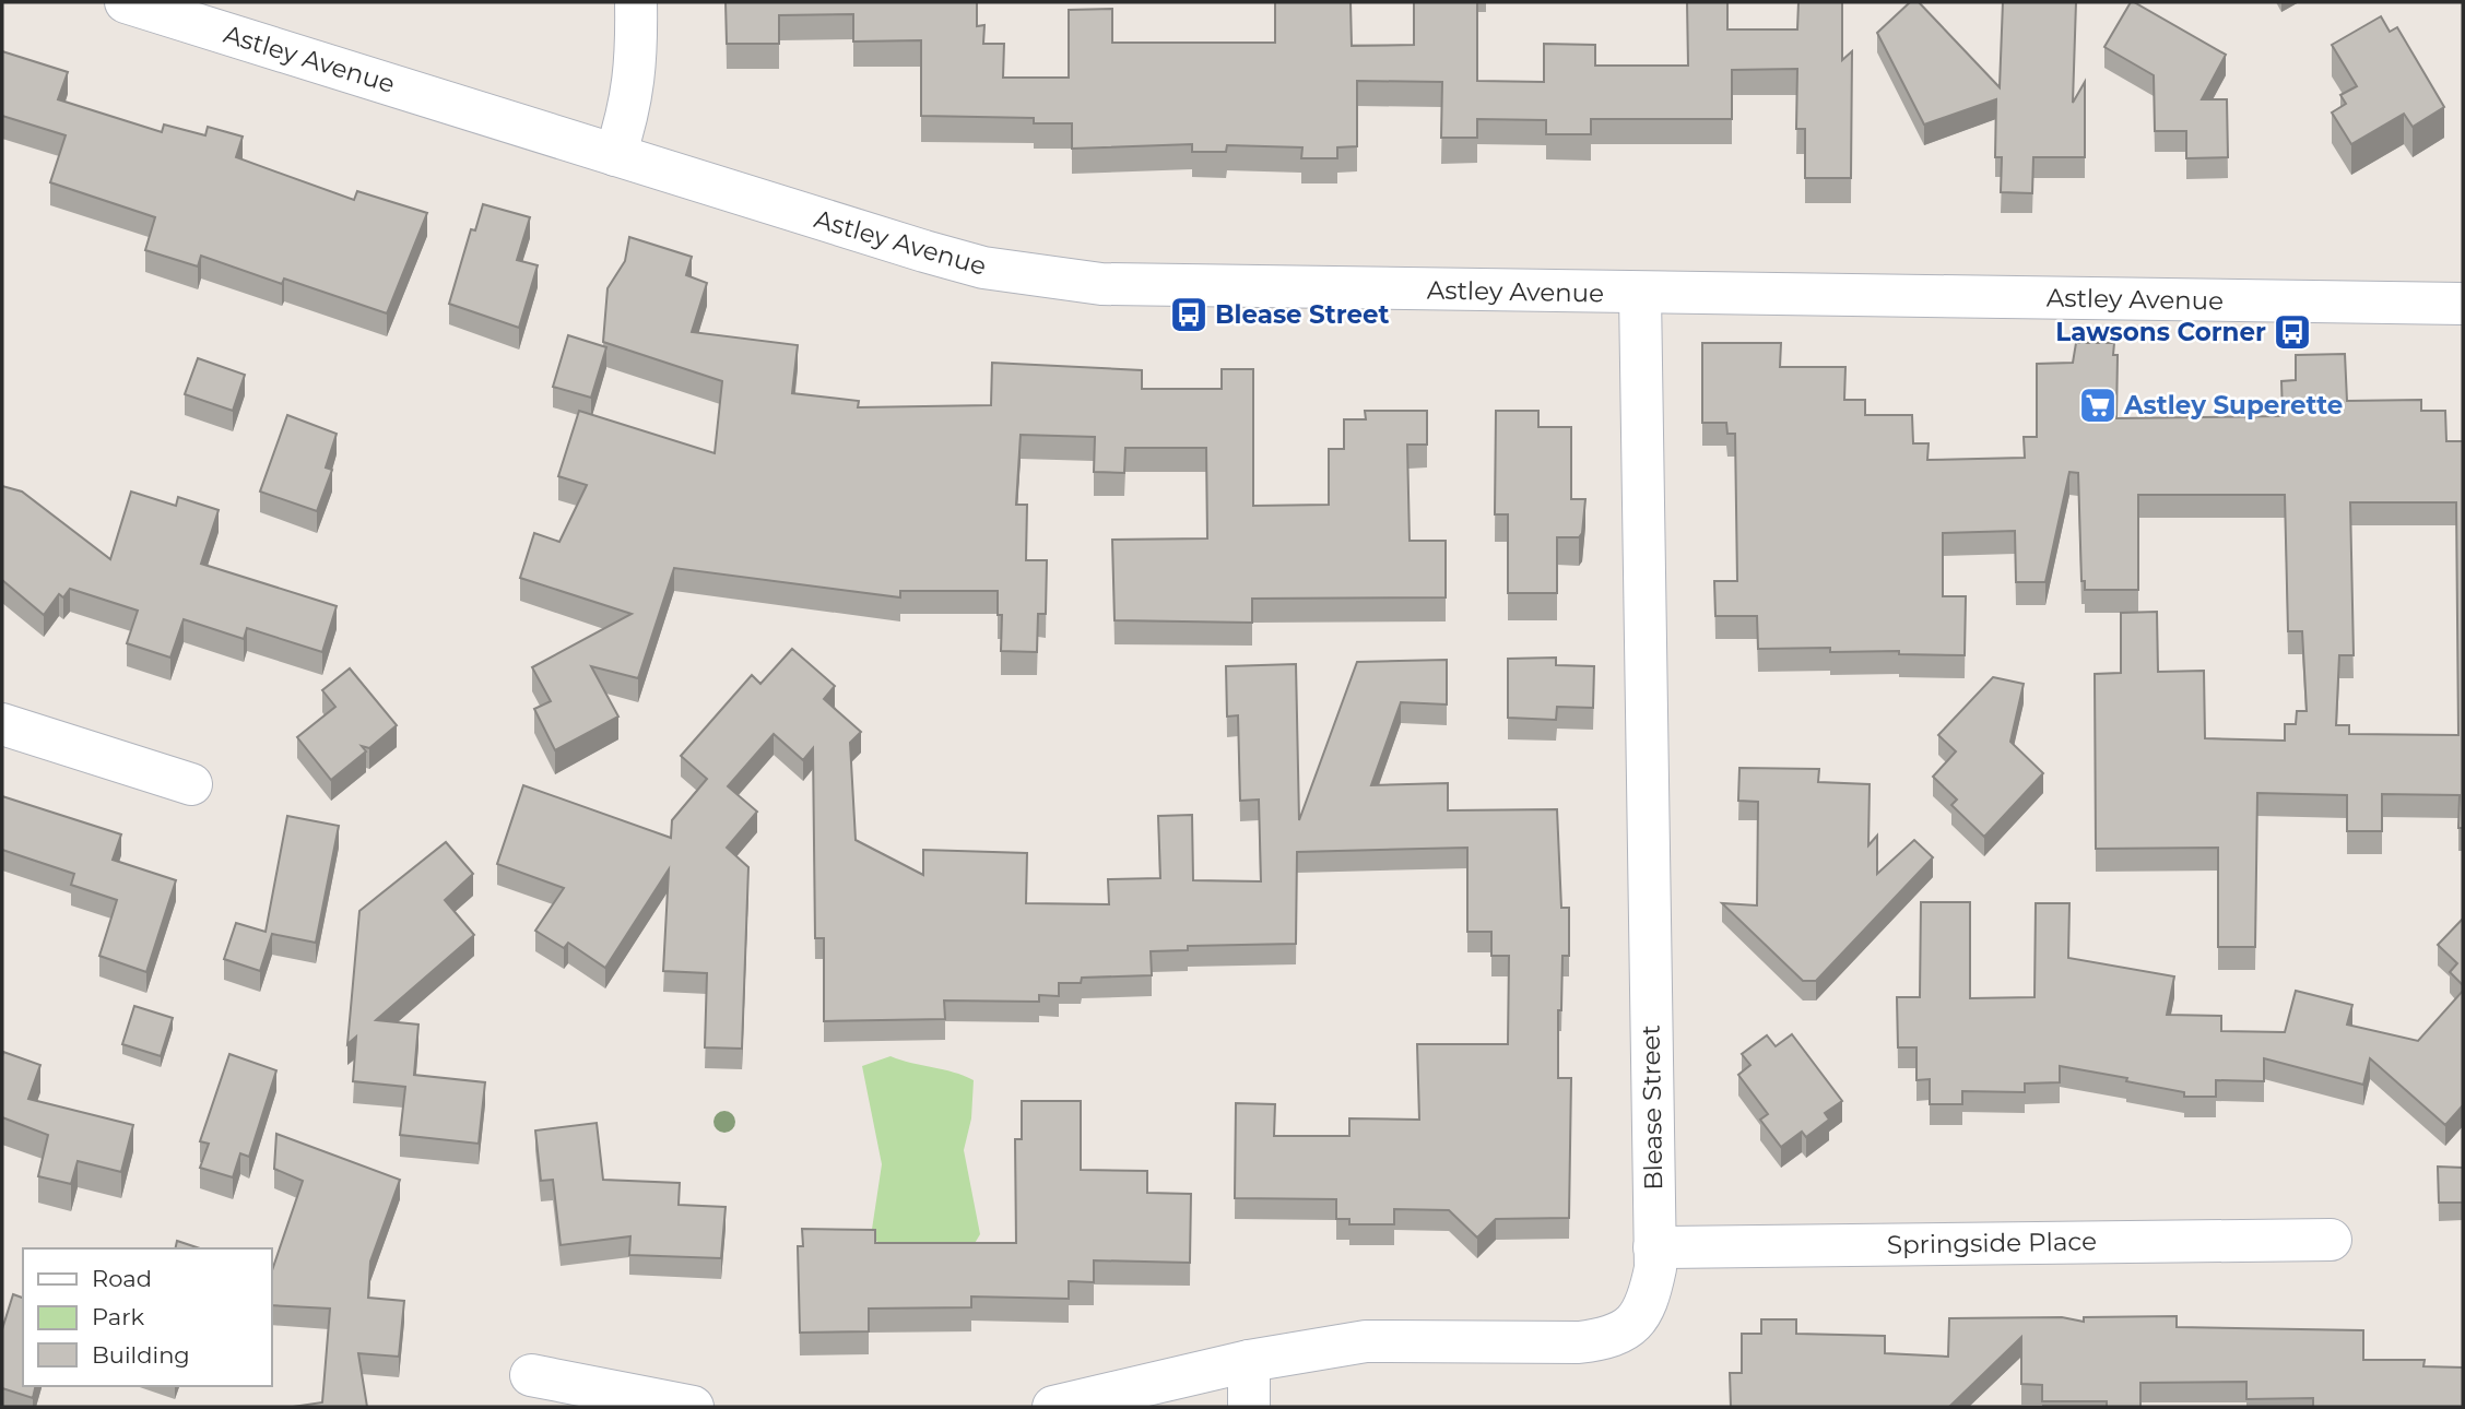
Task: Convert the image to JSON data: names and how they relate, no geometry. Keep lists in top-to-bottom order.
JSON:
{
  "streets": {
    "street": ["Astley Avenue", "Blease Street", "Springside Place"]
  },
  "crossings": [
    ["Astley Avenue", "Blease Street"],
    ["Blease Street", "Springside Place"]
  ],
  "places": {
    "bus stop": ["Blease Street", "Lawsons Corner"],
    "supermarket": ["Astley Superette"]
  },
  "legend": ["Road", "Park", "Building"]
}
